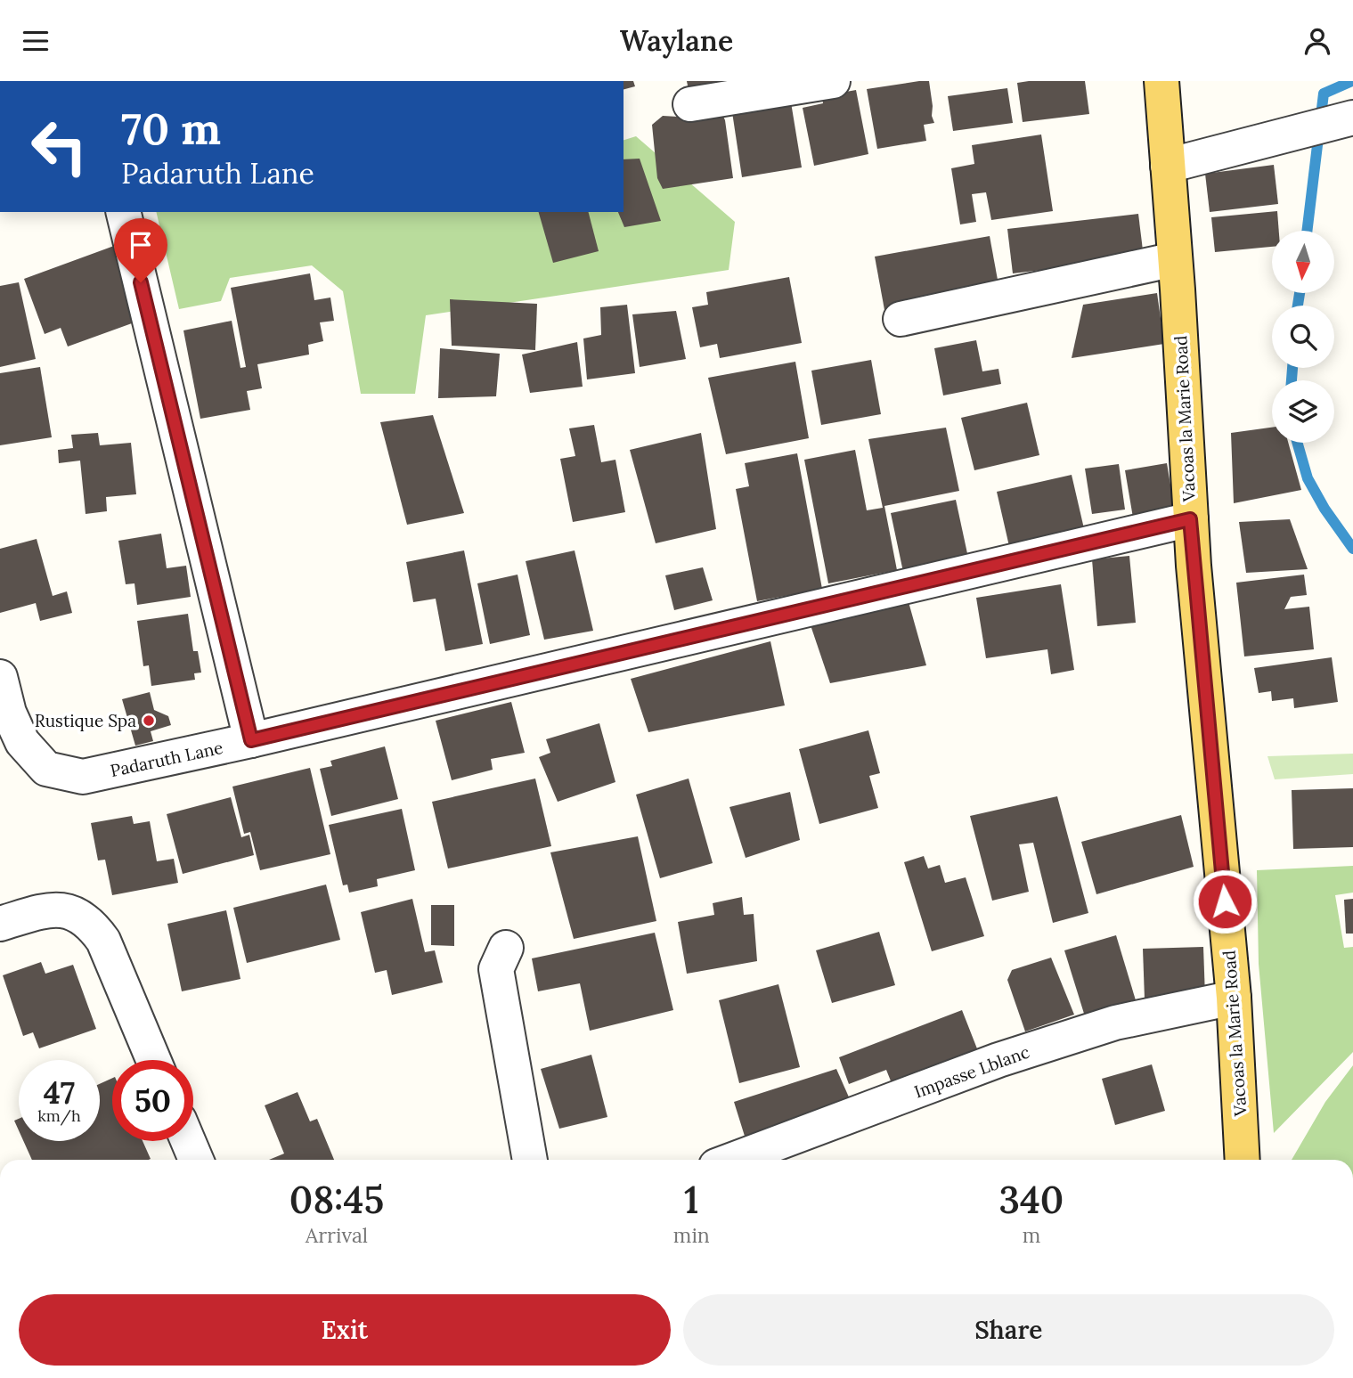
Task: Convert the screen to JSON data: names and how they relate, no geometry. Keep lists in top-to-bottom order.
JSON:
{
  "streets": {
    "main road": ["Vacoas la Marie Road"],
    "street": ["Padaruth Lane", "Impasse Lblanc"]
  },
  "crossings": [
    ["Vacoas la Marie Road", "Padaruth Lane"],
    ["Vacoas la Marie Road", "Impasse Lblanc"]
  ],
  "places": ["Rustique Spa"],
  "north": "bottom",
  "page": {
    "header": "Waylane",
    "turn": ["70 m", "Padaruth Lane"],
    "speed": "47 km/h",
    "limit": "50",
    "eta": [
      "08:45",
      "Arrival",
      "1",
      "min",
      "340",
      "m"
    ],
    "buttons": ["Exit", "Share"]
  }
}
